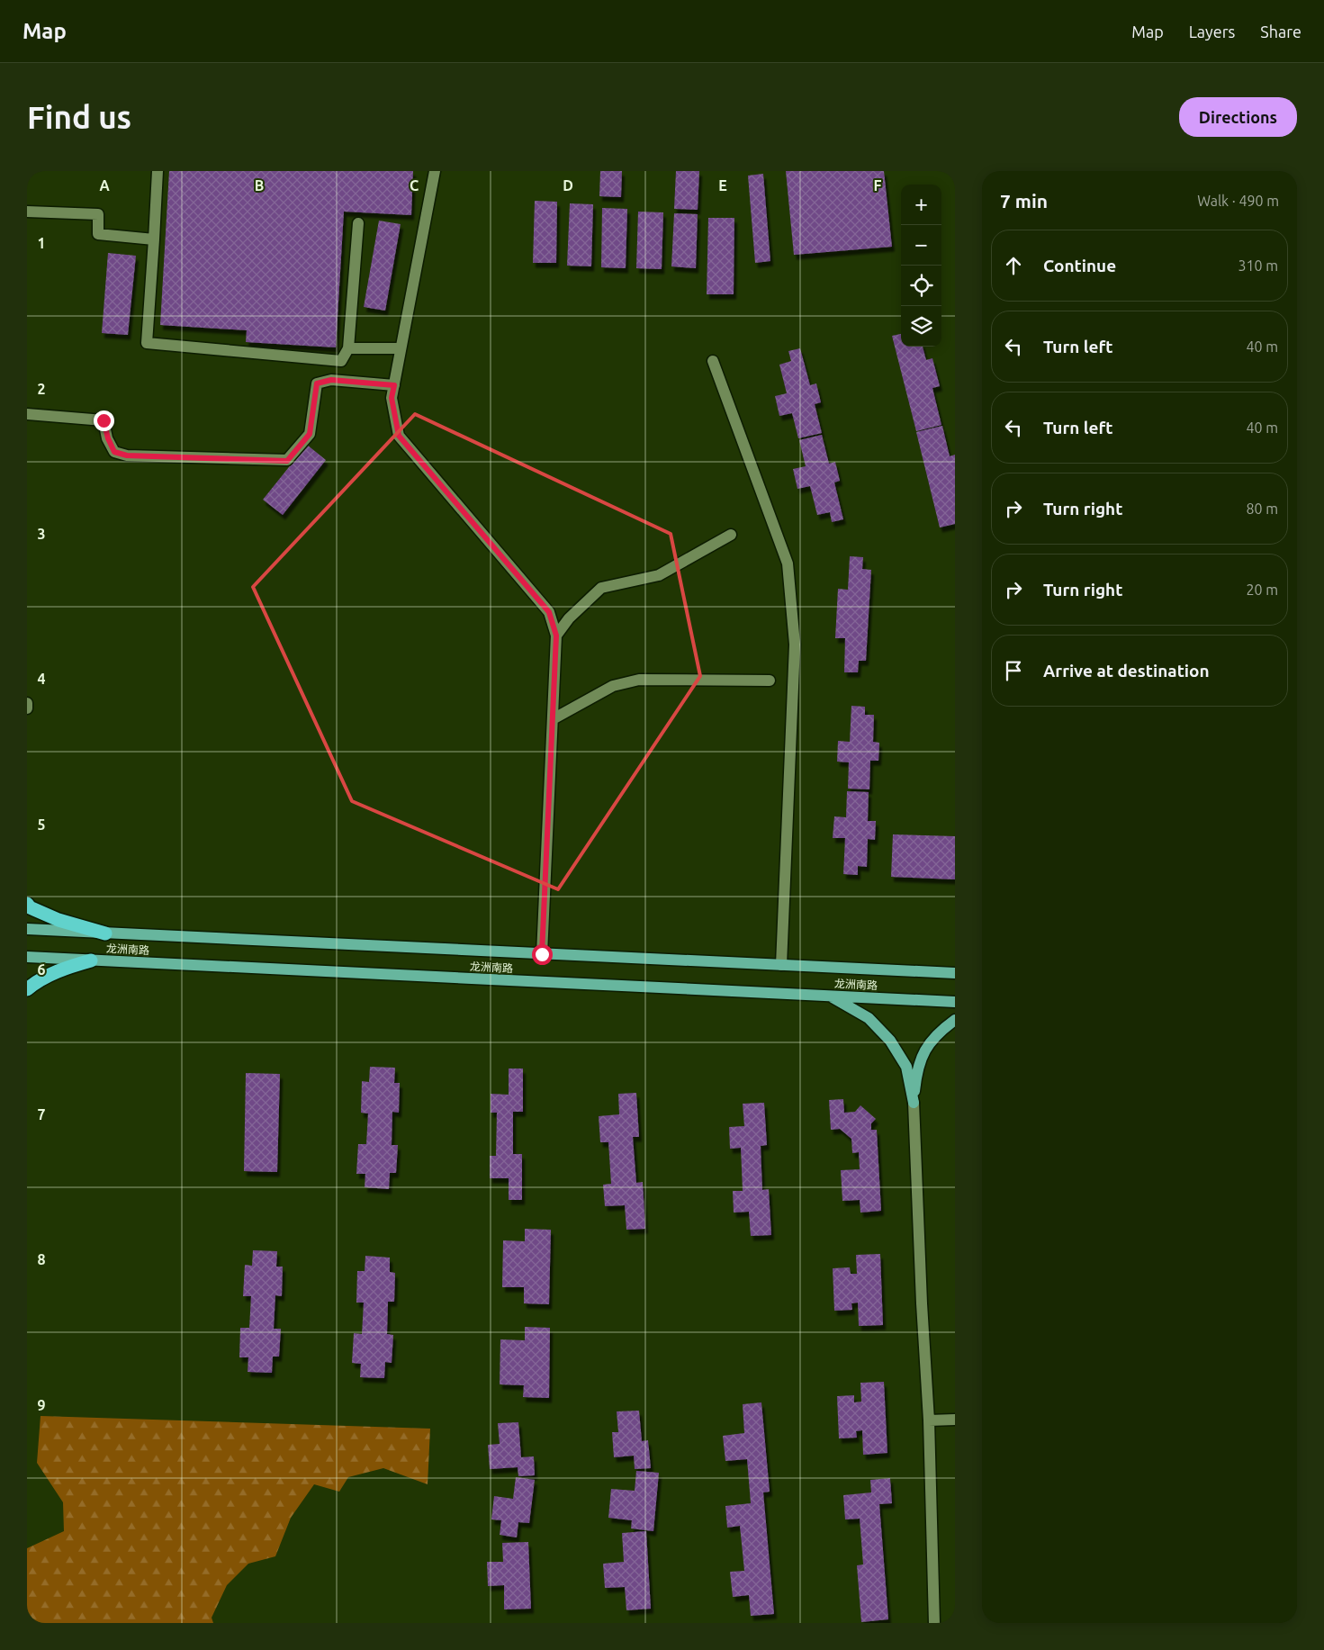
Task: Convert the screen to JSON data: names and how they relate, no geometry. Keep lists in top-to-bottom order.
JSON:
{
  "streets": {
    "main road": ["龙洲南路"]
  },
  "page": {
    "header": "Map",
    "nav": ["Map", "Layers", "Share"],
    "buttons": "Directions",
    "title": "Find us",
    "heading": ["7 min", "Walk · 490 m"],
    "map_buttons": ["+", "−"],
    "list": [
      ["Continue", "310 m"],
      ["Turn left", "40 m"],
      ["Turn left", "40 m"],
      ["Turn right", "80 m"],
      ["Turn right", "20 m"],
      "Arrive at destination"
    ]
  },
  "grid": {
    "columns": [
      "A",
      "B",
      "C",
      "D",
      "E",
      "F"
    ],
    "rows": [
      "1",
      "2",
      "3",
      "4",
      "5",
      "6",
      "7",
      "8",
      "9"
    ]
  }
}
